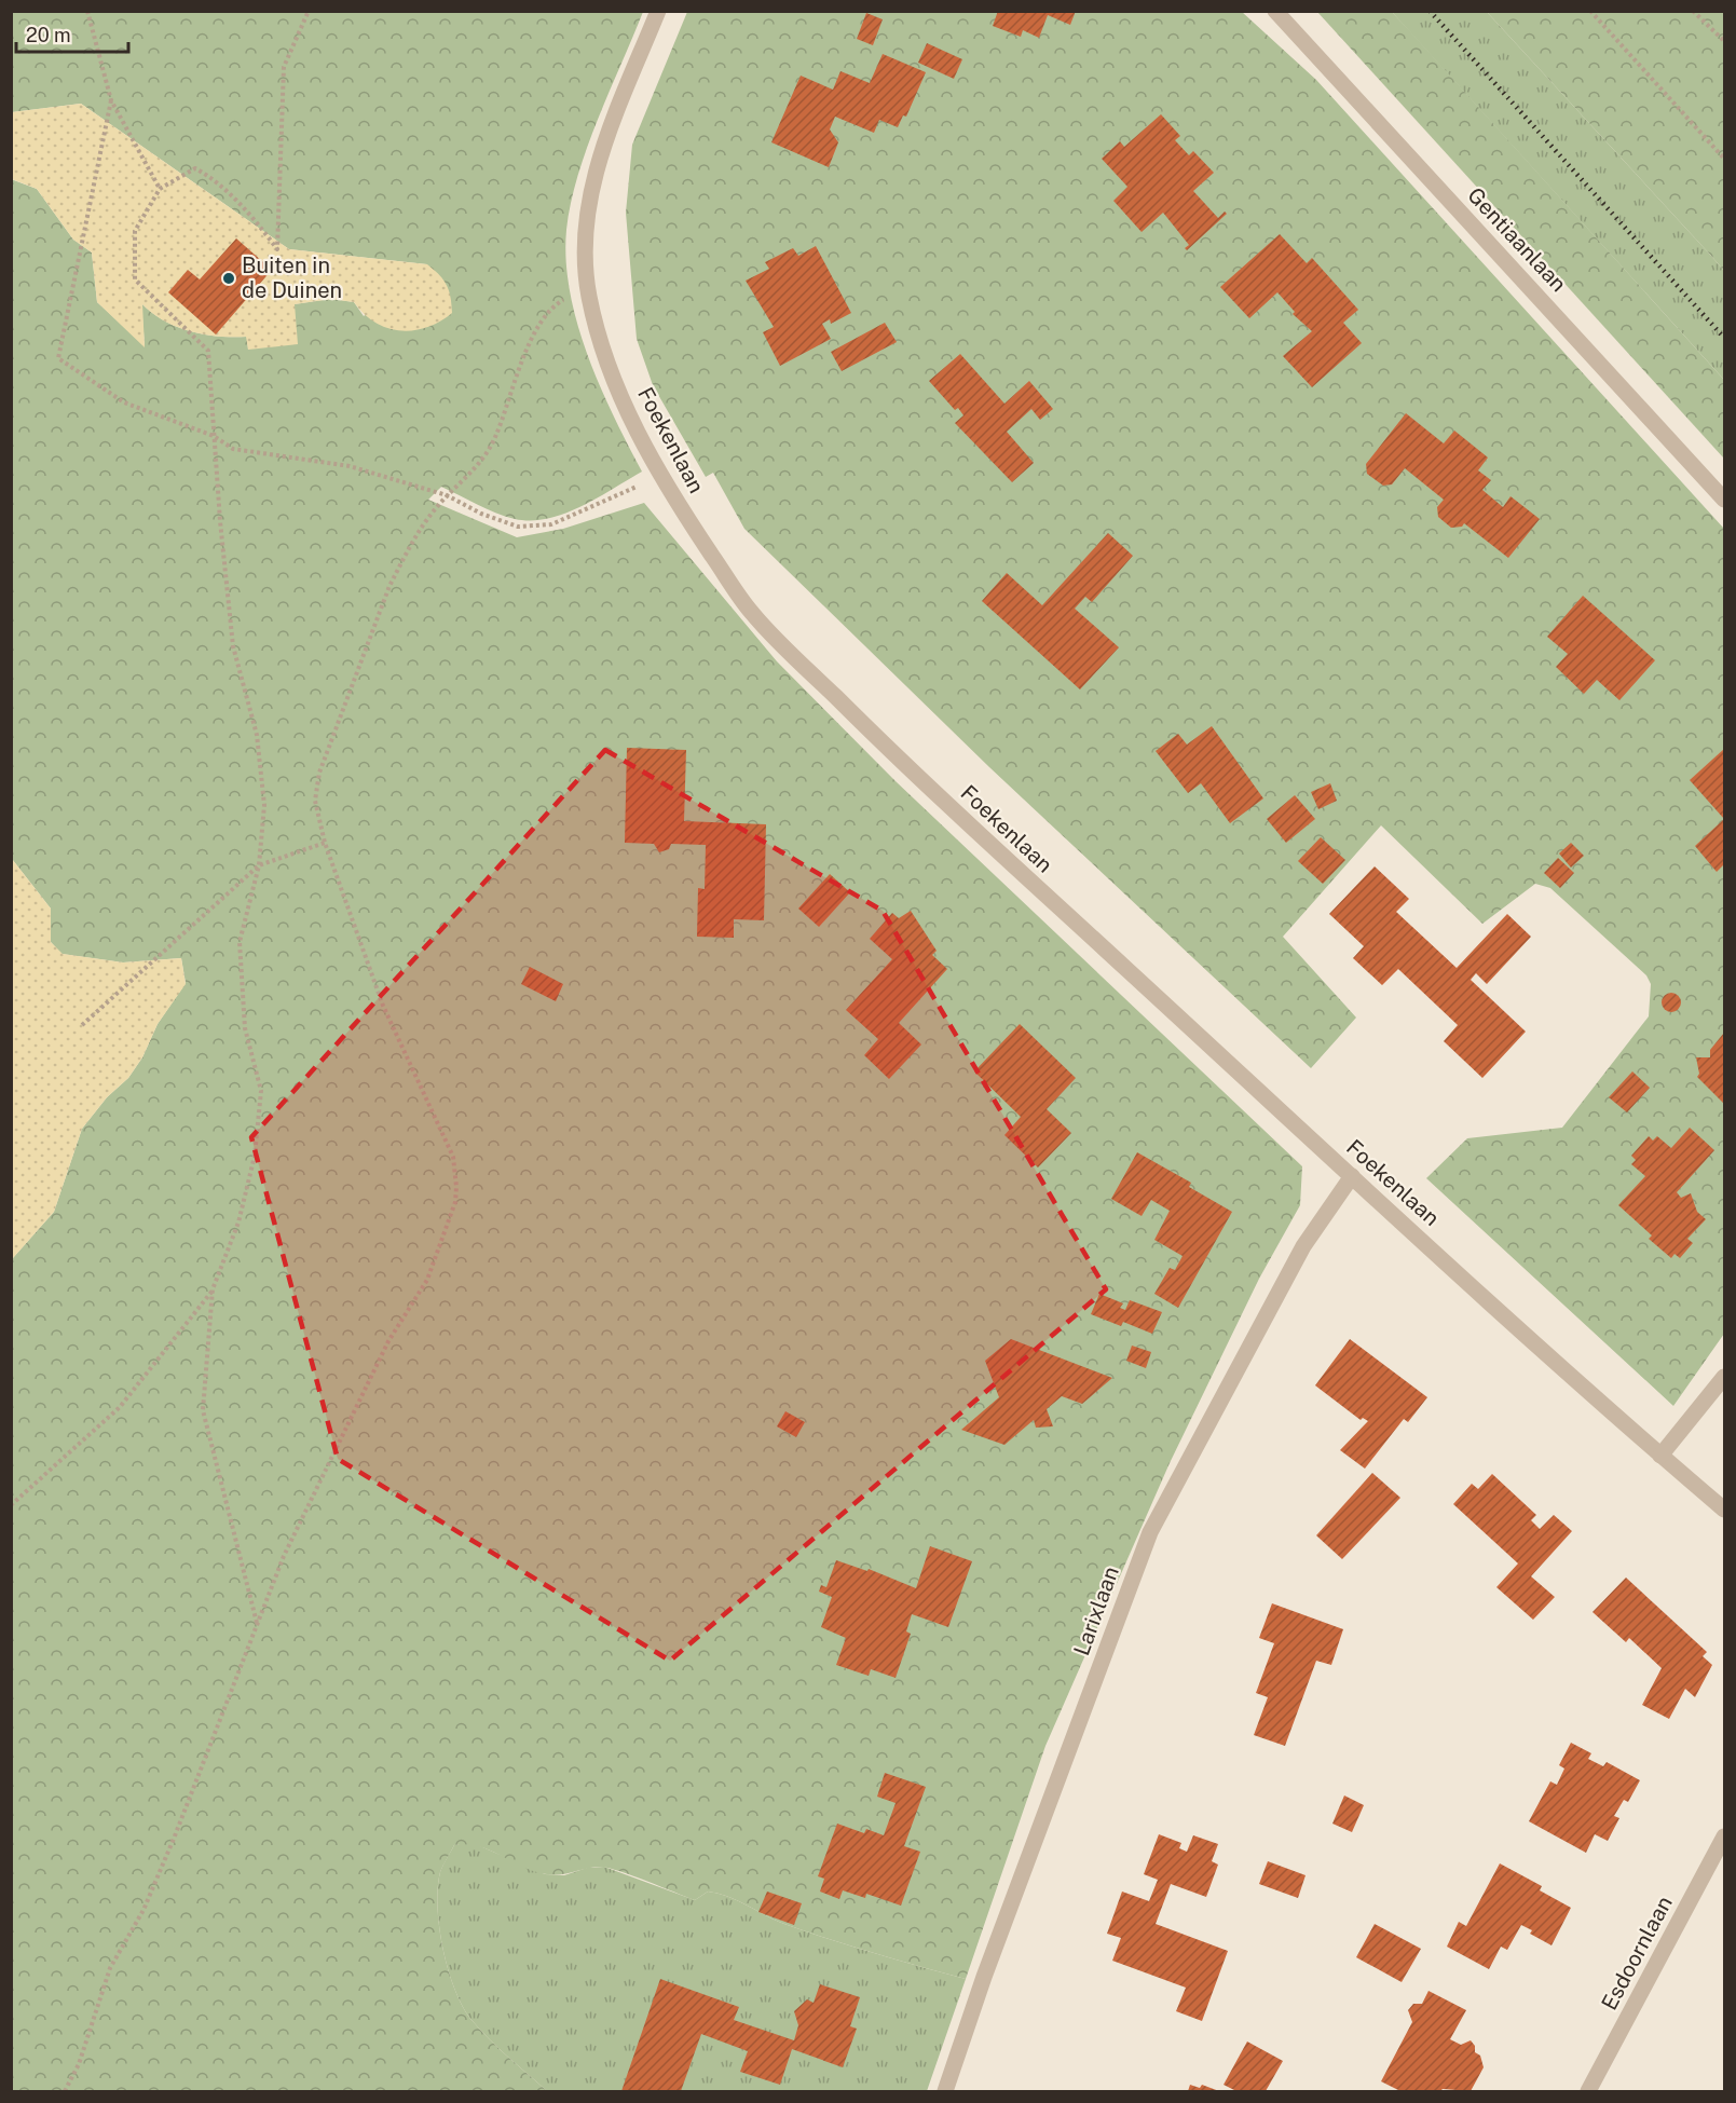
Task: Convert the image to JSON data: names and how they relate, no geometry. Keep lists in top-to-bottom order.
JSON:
{
  "streets": {
    "street": [
      "Gentiaanlaan",
      "Foekenlaan",
      "Larixlaan",
      "Esdoornlaan"
    ]
  },
  "crossings": [
    ["Foekenlaan", "Larixlaan"]
  ],
  "places": ["Buiten in de Duinen"],
  "scale_bar": "20 m"
}
